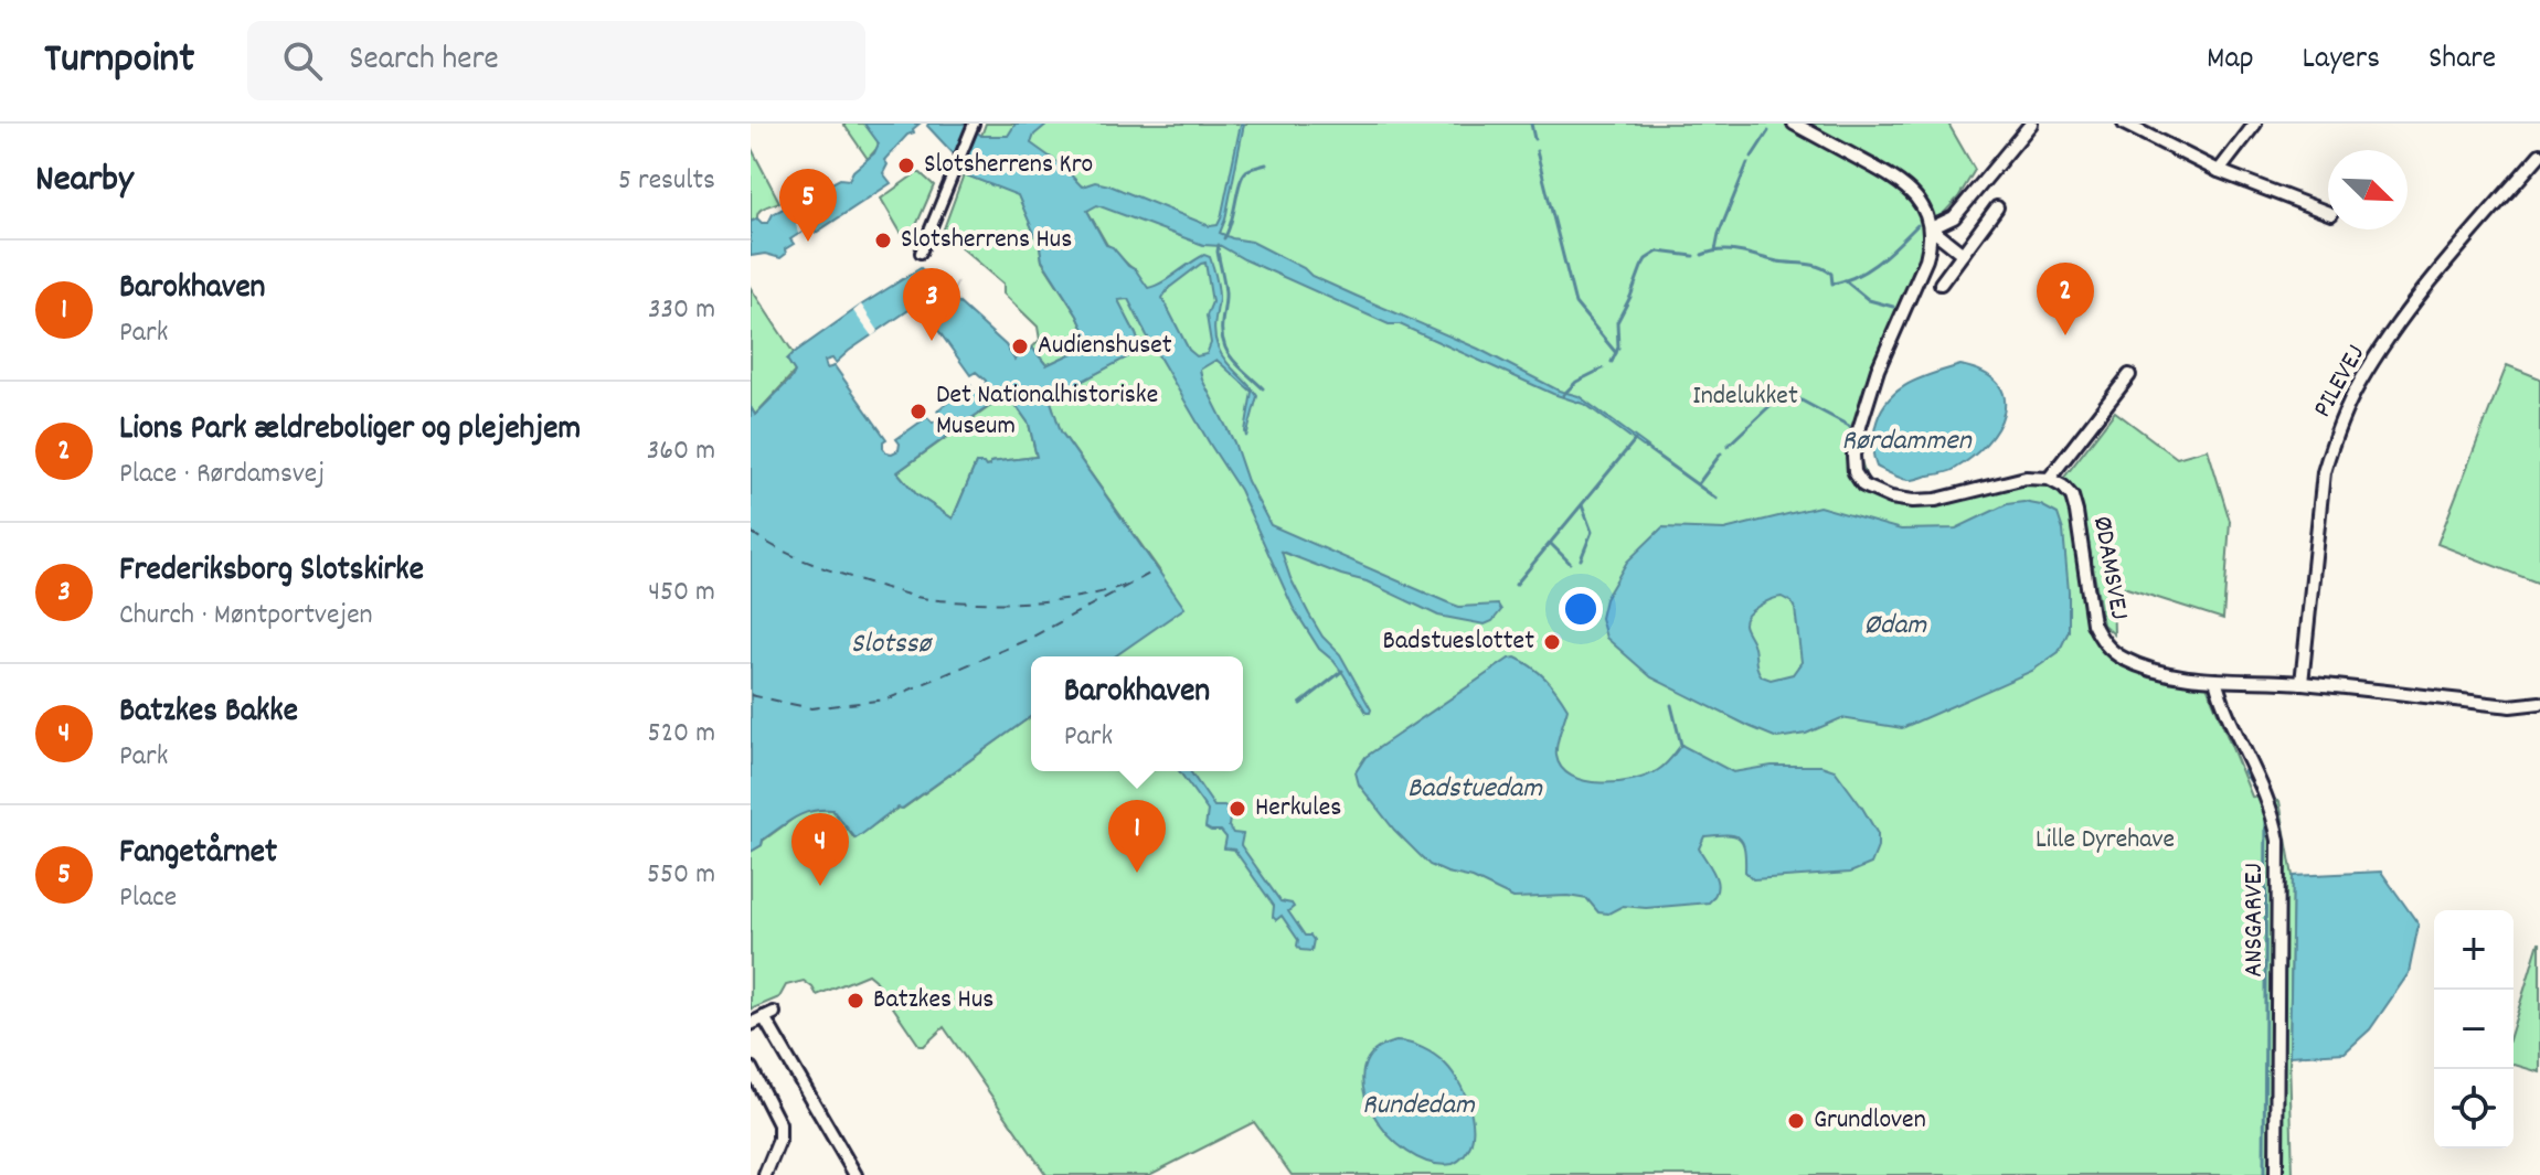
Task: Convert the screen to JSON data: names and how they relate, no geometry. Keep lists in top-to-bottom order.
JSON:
{
  "streets": {
    "street": ["PILEVEJ", "ØDAMSVEJ", "ANSGARVEJ"]
  },
  "crossings": [
    ["PILEVEJ", "ØDAMSVEJ"],
    ["ØDAMSVEJ", "ANSGARVEJ"]
  ],
  "water": [
    "Rørdammen",
    "Ødam",
    "Slotssø",
    "Badstuedam",
    "Rundedam"
  ],
  "parks": ["Indelukket", "Lille Dyrehave"],
  "places": [
    "Slotsherrens Kro",
    "Slotsherrens Hus",
    "Audienshuset",
    "Det Nationalhistoriske Museum",
    "Badstueslottet",
    "Herkules",
    "Batzkes Hus",
    "Grundloven"
  ],
  "north": "bottom right",
  "page": {
    "header": "Turnpoint",
    "search": "Search here",
    "nav": ["Map", "Layers", "Share"],
    "heading": ["Nearby", "5 results"],
    "pins": [
      "5",
      "2",
      "3",
      "1",
      "4"
    ],
    "list": [
      {
        "mark": "1",
        "name": "Barokhaven",
        "note": "Park",
        "value": "330 m"
      },
      {
        "mark": "2",
        "name": "Lions Park ældreboliger og plejehjem",
        "note": "Place · Rørdamsvej",
        "value": "360 m"
      },
      {
        "mark": "3",
        "name": "Frederiksborg Slotskirke",
        "note": "Church · Møntportvejen",
        "value": "450 m"
      },
      {
        "mark": "4",
        "name": "Batzkes Bakke",
        "note": "Park",
        "value": "520 m"
      },
      {
        "mark": "5",
        "name": "Fangetårnet",
        "note": "Place",
        "value": "550 m"
      }
    ],
    "popup": ["Barokhaven", "Park"],
    "map_buttons": ["+", "−"]
  }
}
